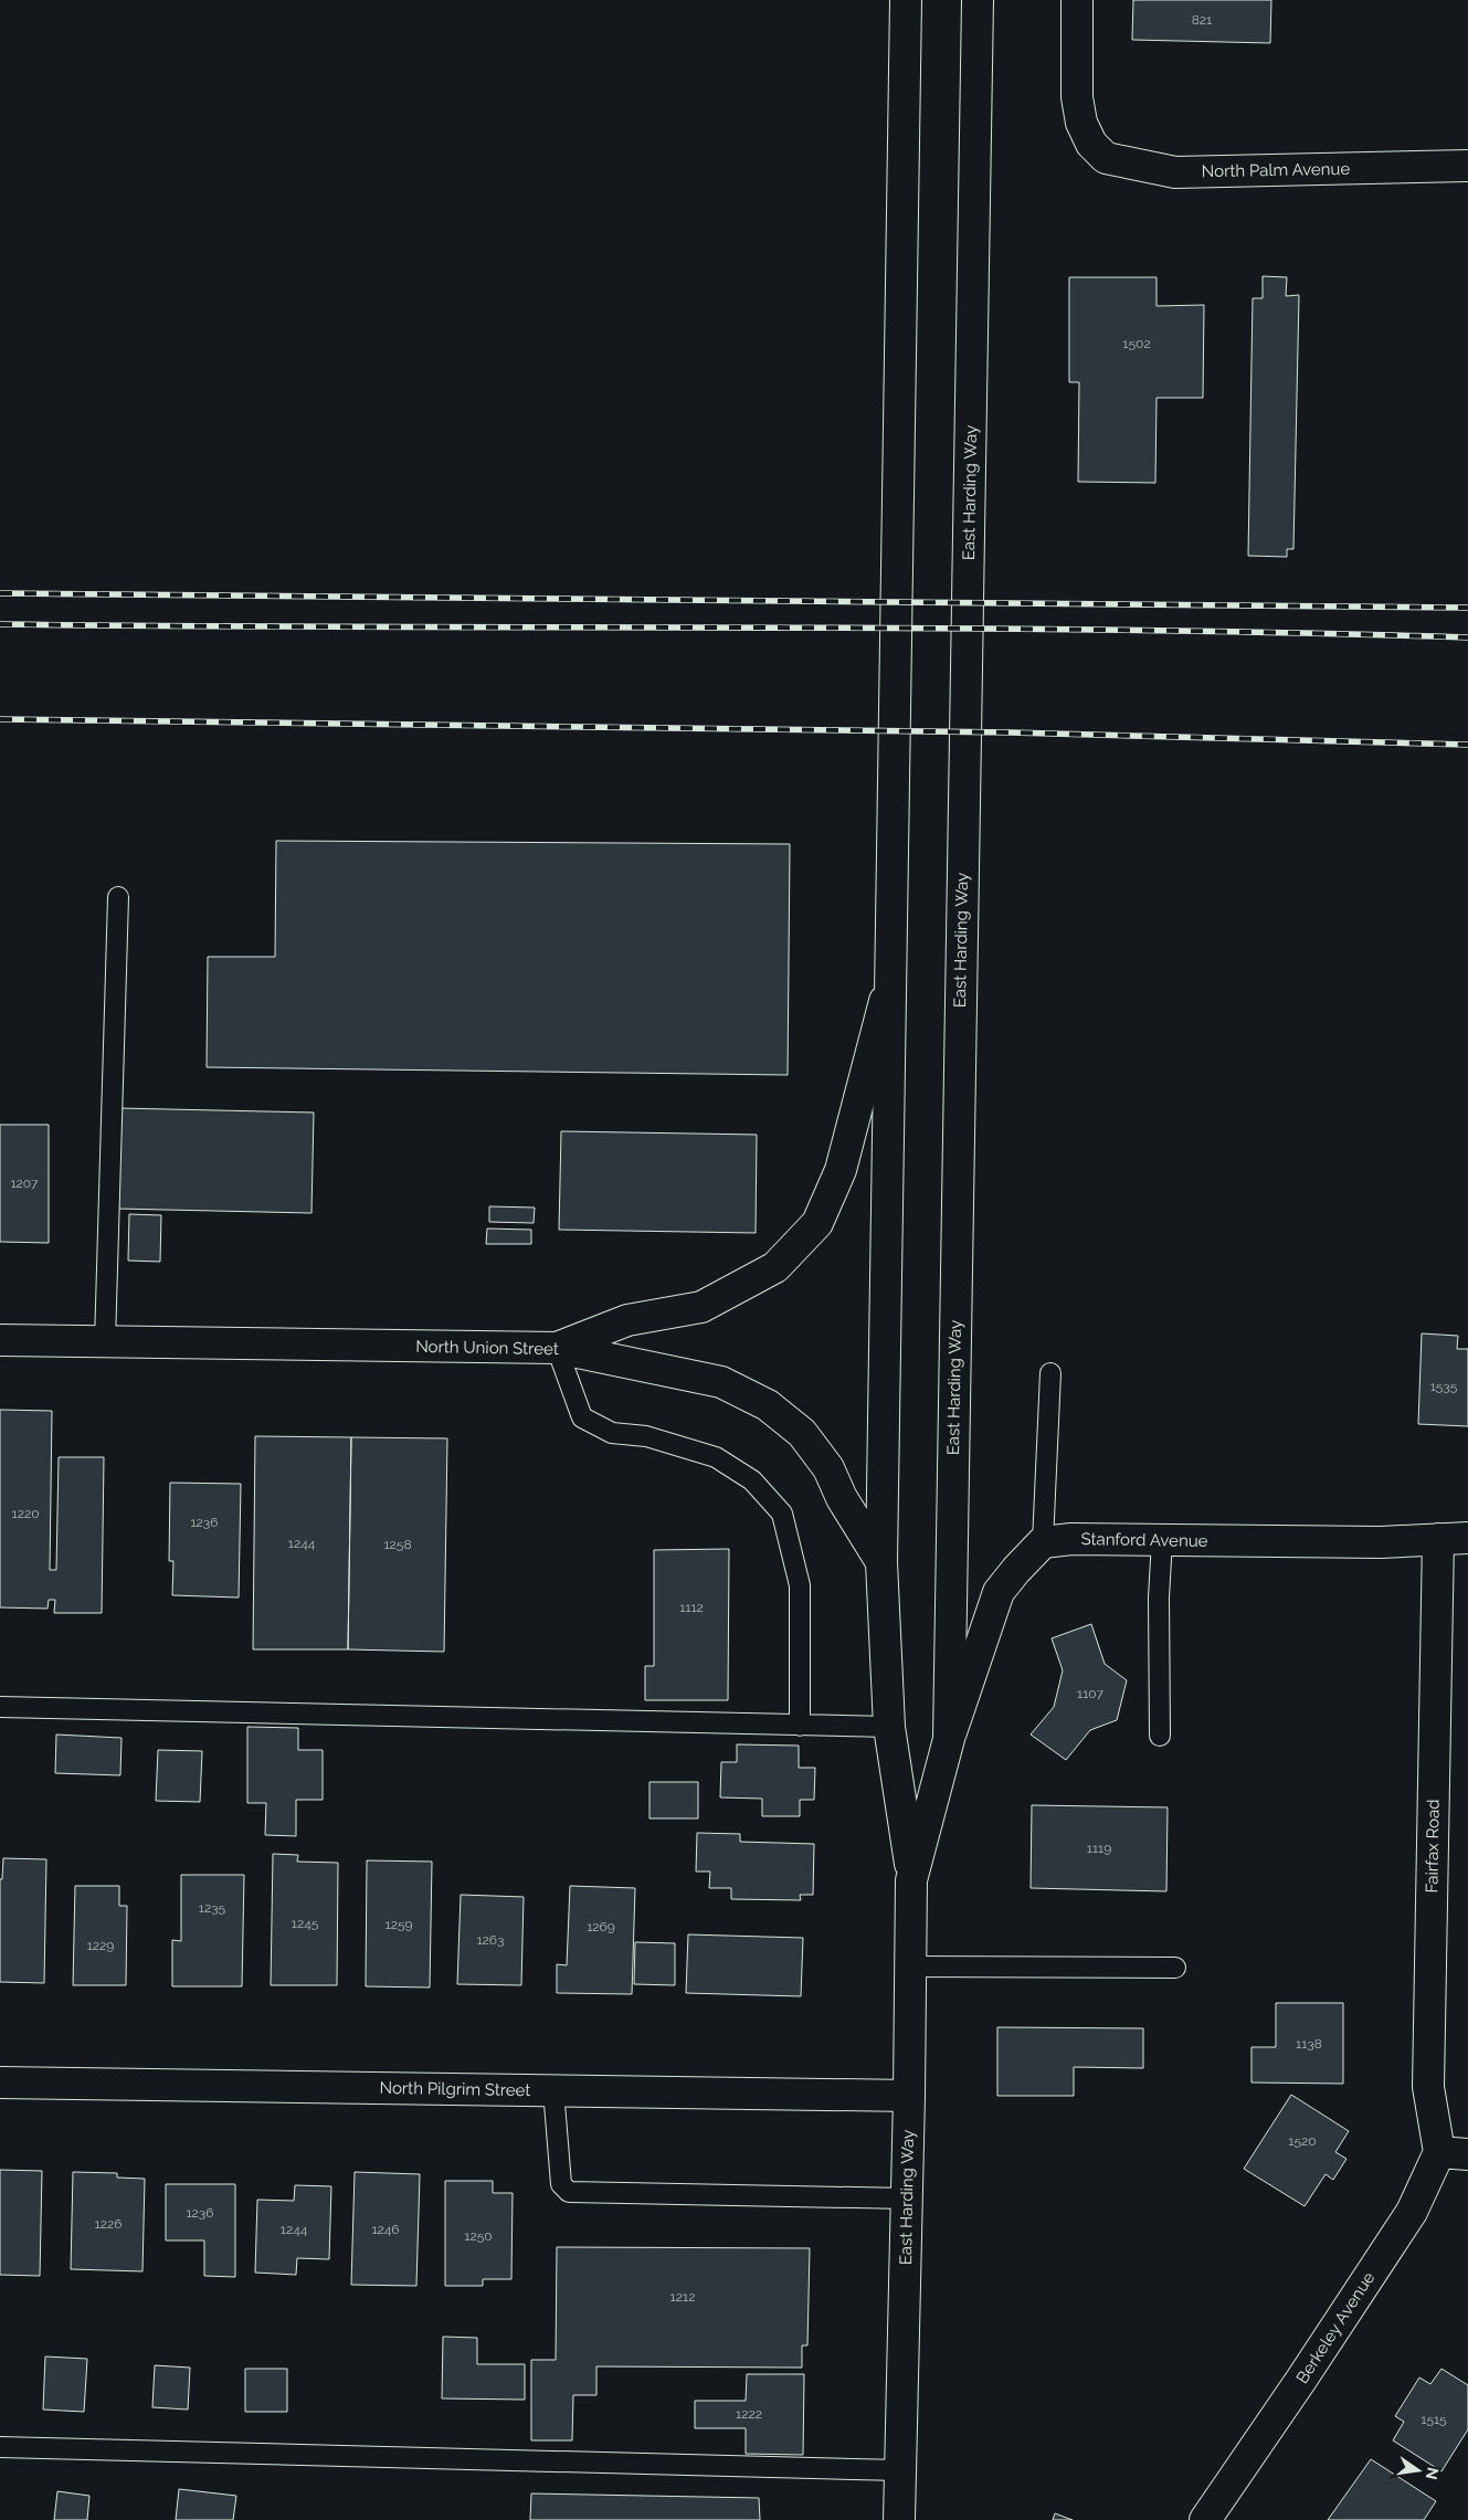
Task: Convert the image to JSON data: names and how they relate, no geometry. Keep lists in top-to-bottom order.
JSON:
{
  "streets": {
    "street": [
      "North Palm Avenue",
      "East Harding Way",
      "North Union Street",
      "Stanford Avenue",
      "Fairfax Road",
      "North Pilgrim Street",
      "Berkeley Avenue"
    ]
  },
  "crossings": [
    ["East Harding Way", "North Union Street"],
    ["East Harding Way", "North Pilgrim Street"],
    ["Stanford Avenue", "Fairfax Road"],
    ["Fairfax Road", "Berkeley Avenue"]
  ],
  "house_numbers": [
    "821",
    "1502",
    "1207",
    "1535",
    "1220",
    "1236",
    "1244",
    "1258",
    "1112",
    "1107",
    "1119",
    "1235",
    "1245",
    "1259",
    "1269",
    "1263",
    "1229",
    "1138",
    "1520",
    "1236",
    "1226",
    "1244",
    "1246",
    "1250",
    "1212",
    "1222",
    "1515"
  ],
  "north": "right"
}
